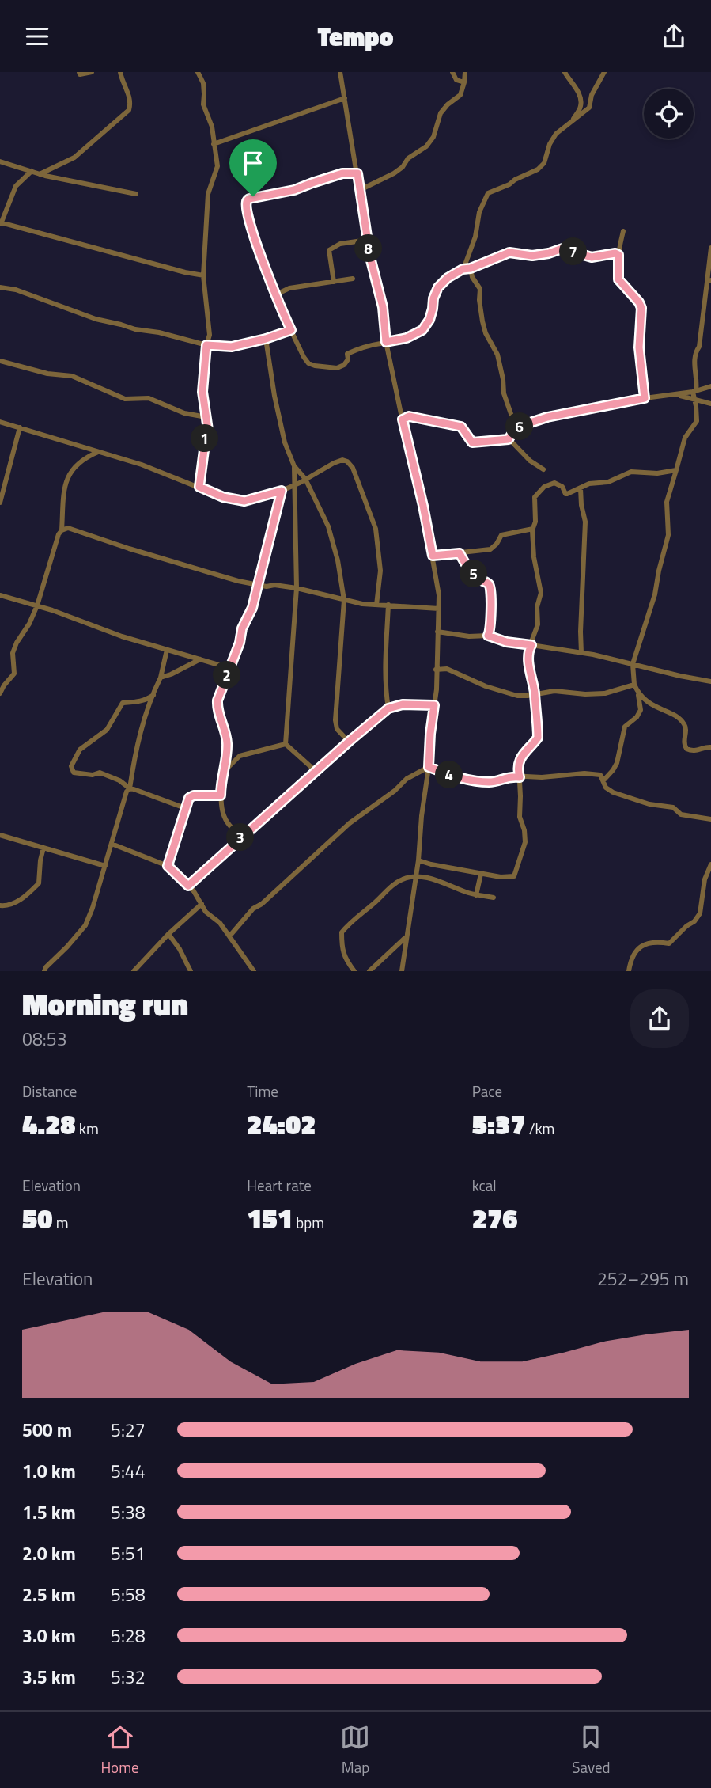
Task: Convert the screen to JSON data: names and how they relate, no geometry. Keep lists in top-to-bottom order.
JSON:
{
  "page": {
    "header": "Tempo",
    "pins": [
      "8",
      "7",
      "6",
      "1",
      "5",
      "2",
      "4",
      "3"
    ],
    "heading": ["Morning run", "08:53"],
    "stats": [
      ["Distance", "4.28 km"],
      ["Time", "24:02"],
      ["Pace", "5:37 /km"],
      ["Elevation", "50 m"],
      ["Heart rate", "151 bpm"],
      ["kcal", "276"]
    ],
    "chart": ["Elevation", "252–295 m"],
    "list": [
      {
        "name": "500 m",
        "note": "5:27"
      },
      {
        "name": "1.0 km",
        "note": "5:44"
      },
      {
        "name": "1.5 km",
        "note": "5:38"
      },
      {
        "name": "2.0 km",
        "note": "5:51"
      },
      {
        "name": "2.5 km",
        "note": "5:58"
      },
      {
        "name": "3.0 km",
        "note": "5:28"
      },
      {
        "name": "3.5 km",
        "note": "5:32"
      }
    ],
    "tabs": ["Home", "Map", "Saved"]
  }
}
